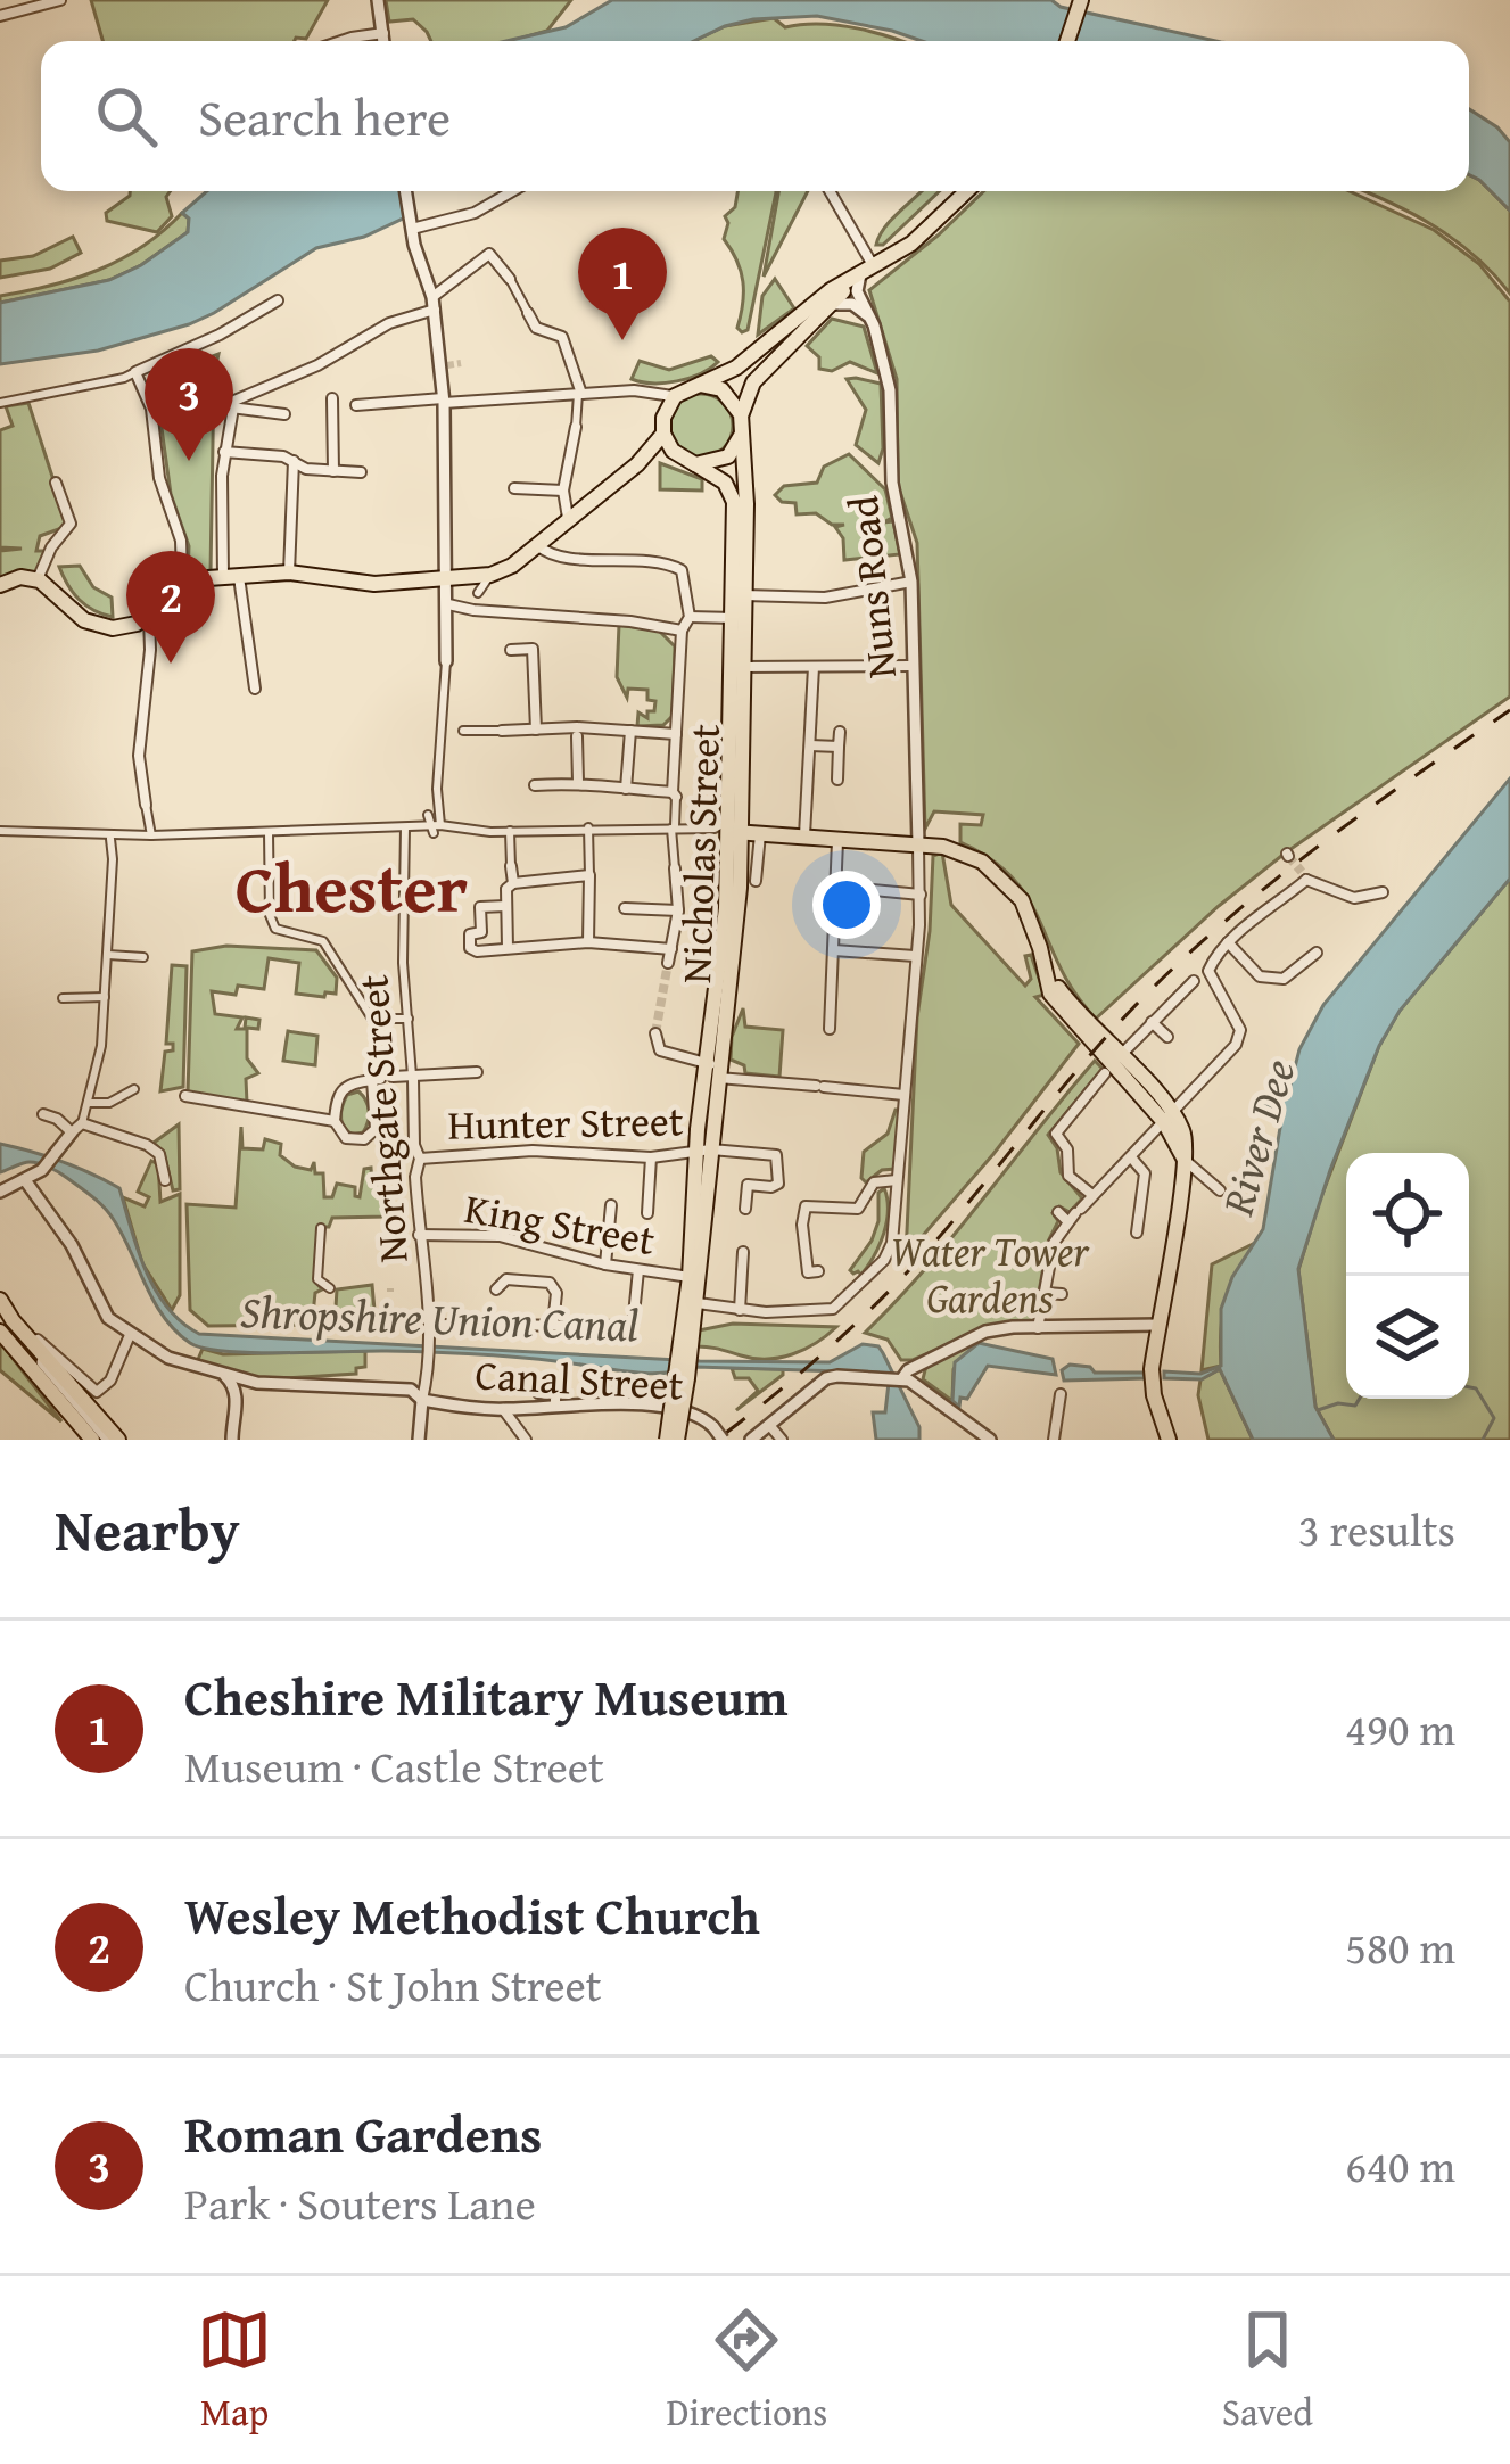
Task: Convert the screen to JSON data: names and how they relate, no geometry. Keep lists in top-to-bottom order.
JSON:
{
  "streets": {
    "main road": ["Nicholas Street"],
    "street": [
      "Nuns Road",
      "Northgate Street",
      "Hunter Street",
      "King Street",
      "Canal Street"
    ]
  },
  "crossings": [
    ["Nicholas Street", "Hunter Street"],
    ["Nicholas Street", "King Street"],
    ["Northgate Street", "Hunter Street"],
    ["Northgate Street", "King Street"],
    ["Northgate Street", "Canal Street"]
  ],
  "districts": ["Chester"],
  "water": ["River Dee", "Shropshire Union Canal"],
  "parks": ["Water Tower Gardens"],
  "page": {
    "search": "Search here",
    "pins": ["1", "3", "2"],
    "heading": ["Nearby", "3 results"],
    "list": [
      {
        "mark": "1",
        "name": "Cheshire Military Museum",
        "note": "Museum · Castle Street",
        "value": "490 m"
      },
      {
        "mark": "2",
        "name": "Wesley Methodist Church",
        "note": "Church · St John Street",
        "value": "580 m"
      },
      {
        "mark": "3",
        "name": "Roman Gardens",
        "note": "Park · Souters Lane",
        "value": "640 m"
      }
    ],
    "nav": ["Map", "Directions", "Saved"]
  }
}
